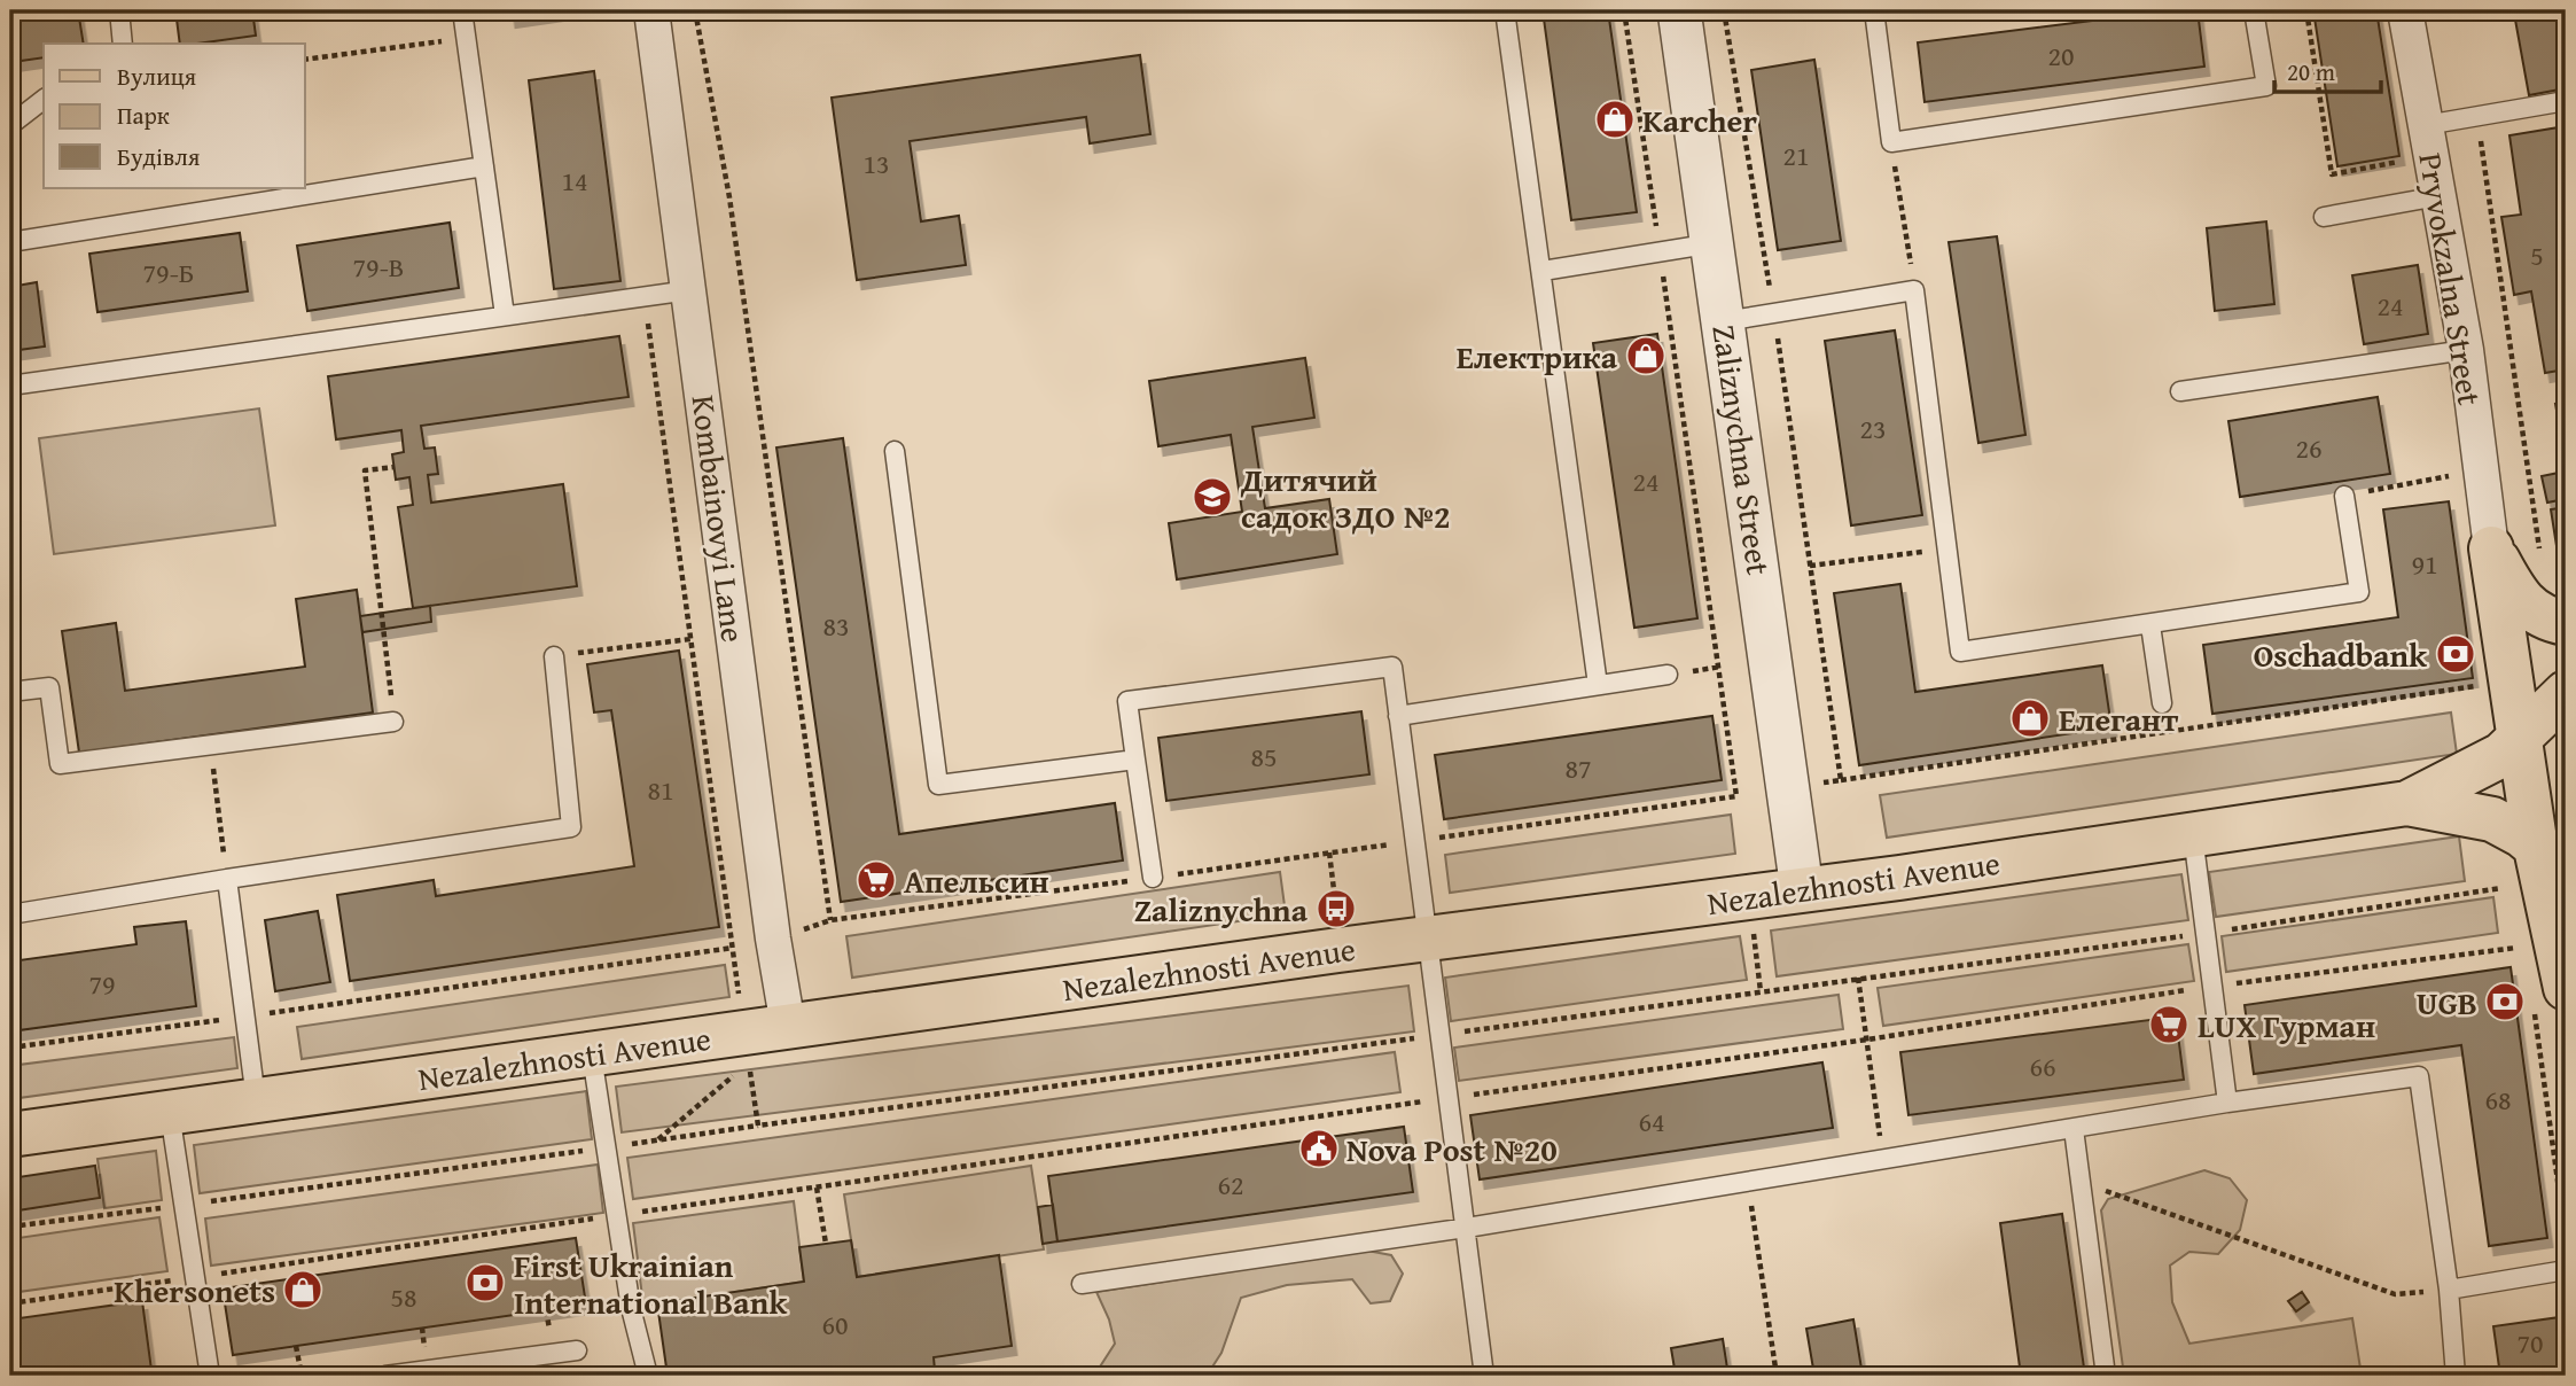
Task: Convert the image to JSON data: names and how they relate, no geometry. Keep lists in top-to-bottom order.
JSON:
{
  "streets": {
    "main road": ["Nezalezhnosti Avenue"],
    "street": ["Pryvokzalna Street", "Zaliznychna Street", "Kombainovyi Lane"]
  },
  "crossings": [
    ["Zaliznychna Street", "Nezalezhnosti Avenue"],
    ["Kombainovyi Lane", "Nezalezhnosti Avenue"]
  ],
  "places": {
    "shop": [
      "Karcher",
      "Електрика",
      "Елегант",
      "Khersonets"
    ],
    "school or university": ["Дитячий садок ЗДО №2"],
    "bank": ["Oschadbank", "UGB", "First Ukrainian International Bank"],
    "supermarket": ["Апельсин", "LUX Гурман"],
    "bus stop": ["Zaliznychna"],
    "public building": ["Nova Post №20"]
  },
  "house_numbers": [
    "20",
    "21",
    "13",
    "14",
    "5",
    "79-В",
    "79-Б",
    "24",
    "23",
    "26",
    "24",
    "91",
    "83",
    "85",
    "87",
    "81",
    "79",
    "66",
    "68",
    "64",
    "62",
    "58",
    "60",
    "70"
  ],
  "legend": ["Вулиця", "Парк", "Будівля"],
  "scale_bar": "20 m"
}
